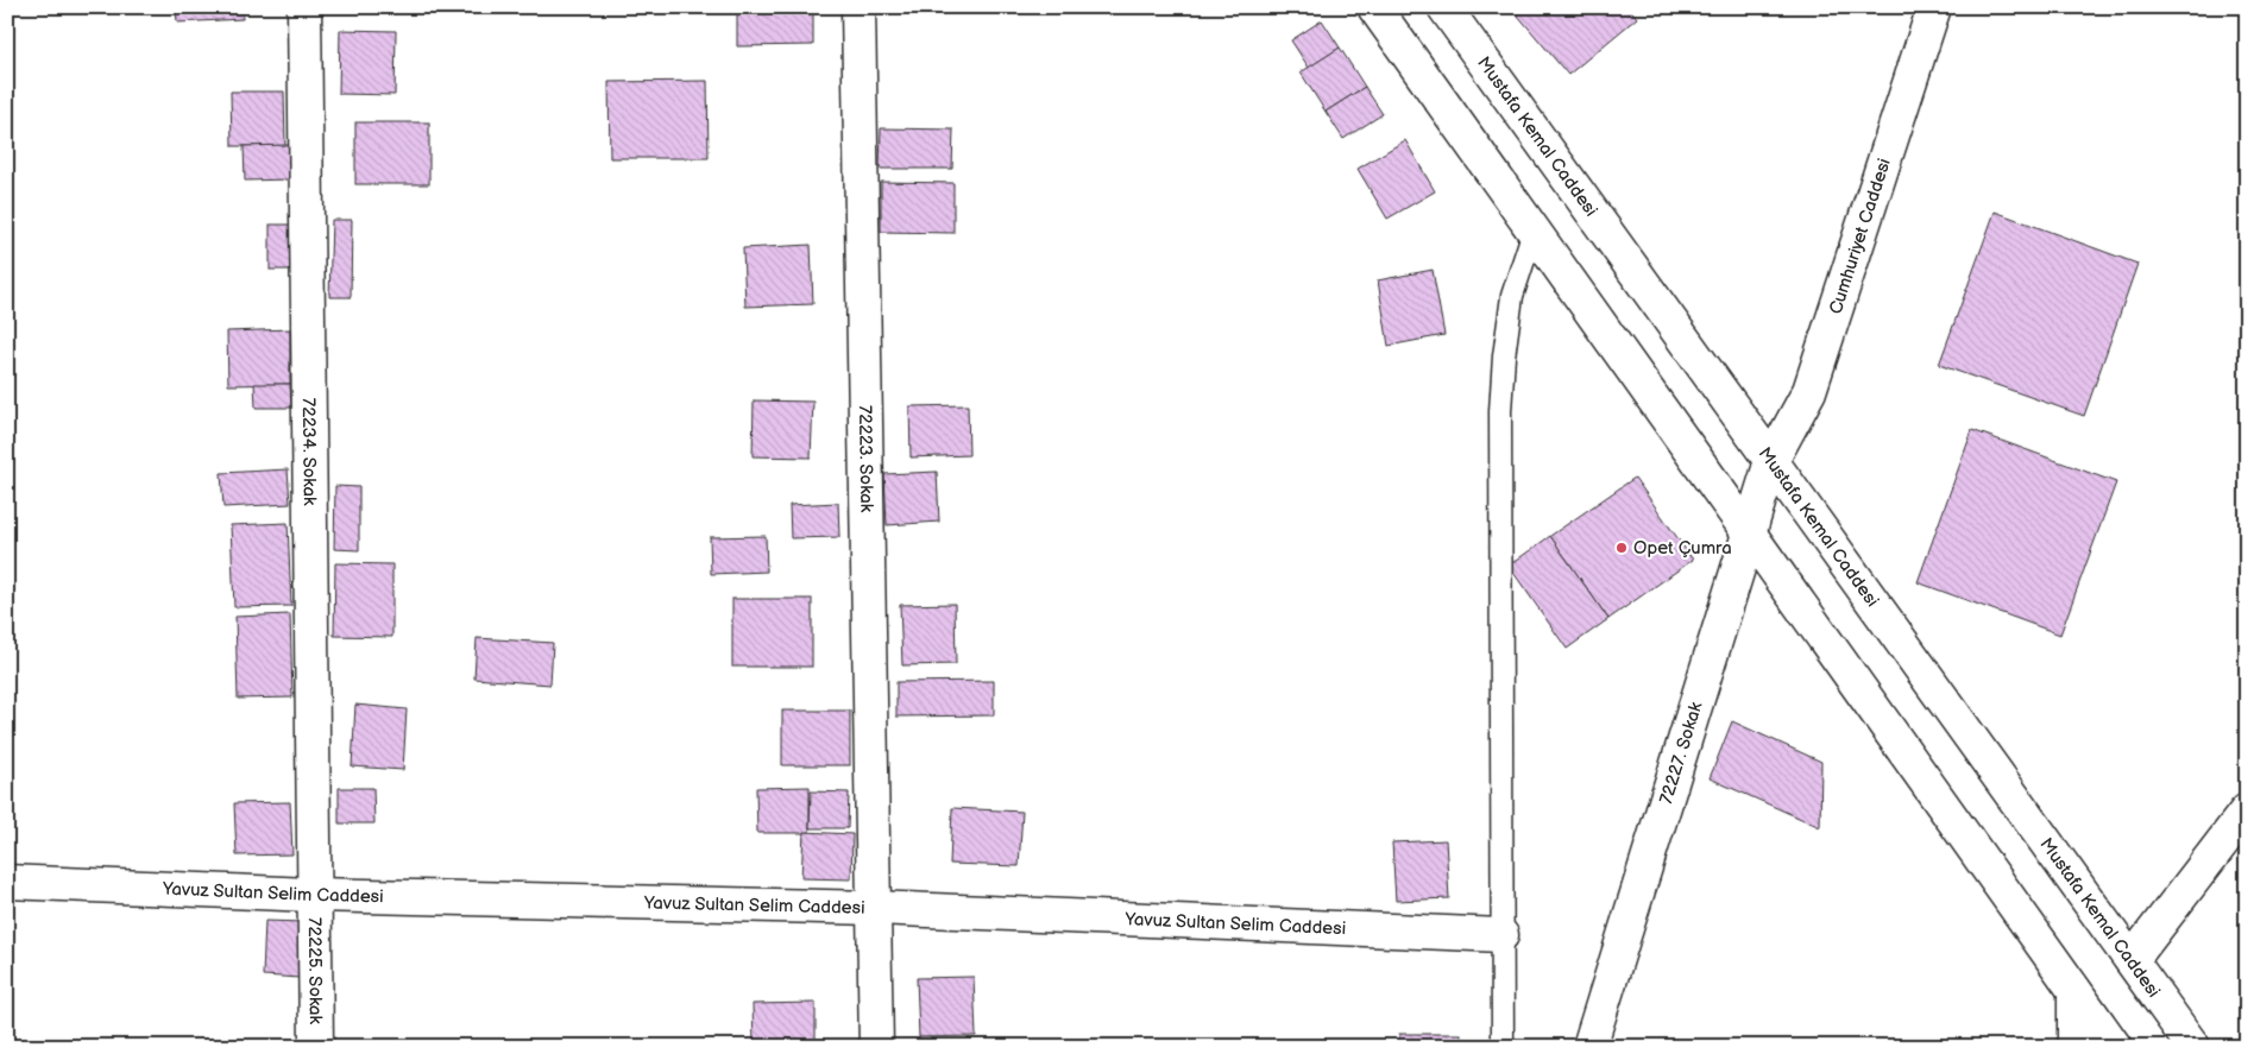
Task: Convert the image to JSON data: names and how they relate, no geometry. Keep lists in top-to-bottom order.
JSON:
{
  "streets": {
    "street": [
      "Mustafa Kemal Caddesi",
      "Cumhuriyet Caddesi",
      "72234. Sokak",
      "72223. Sokak",
      "72227. Sokak",
      "Yavuz Sultan Selim Caddesi",
      "72225. Sokak"
    ]
  },
  "crossings": [
    ["Mustafa Kemal Caddesi", "Cumhuriyet Caddesi"],
    ["Mustafa Kemal Caddesi", "72227. Sokak"],
    ["Cumhuriyet Caddesi", "72227. Sokak"],
    ["72234. Sokak", "Yavuz Sultan Selim Caddesi"],
    ["72234. Sokak", "72225. Sokak"],
    ["72223. Sokak", "Yavuz Sultan Selim Caddesi"],
    ["Yavuz Sultan Selim Caddesi", "72225. Sokak"]
  ],
  "places": ["Opet Çumra"]
}
